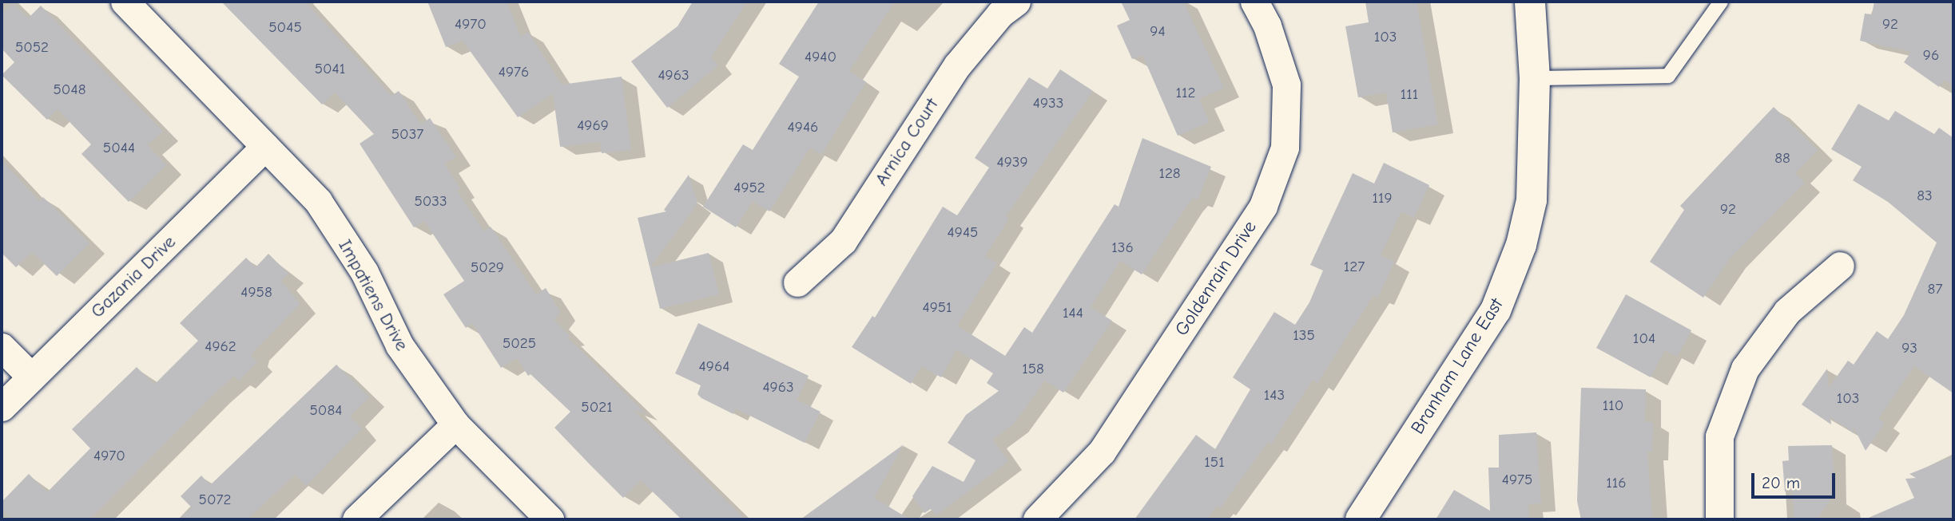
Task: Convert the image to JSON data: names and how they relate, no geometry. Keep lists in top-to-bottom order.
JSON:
{
  "streets": {
    "street": [
      "Arnica Court",
      "Gazania Drive",
      "Goldenrain Drive",
      "Impatiens Drive",
      "Branham Lane East"
    ]
  },
  "crossings": [
    ["Gazania Drive", "Impatiens Drive"]
  ],
  "house_numbers": [
    "4970",
    "92",
    "5045",
    "94",
    "103",
    "5052",
    "96",
    "4940",
    "5041",
    "4976",
    "4963",
    "5048",
    "112",
    "111",
    "4933",
    "4969",
    "4946",
    "5037",
    "5044",
    "88",
    "4939",
    "128",
    "4952",
    "83",
    "119",
    "5033",
    "92",
    "4945",
    "136",
    "127",
    "5029",
    "87",
    "4958",
    "4951",
    "144",
    "135",
    "104",
    "5025",
    "4962",
    "93",
    "4964",
    "158",
    "4963",
    "143",
    "103",
    "110",
    "5021",
    "5084",
    "4970",
    "151",
    "4975",
    "116",
    "5072"
  ],
  "scale_bar": "20 m"
}
